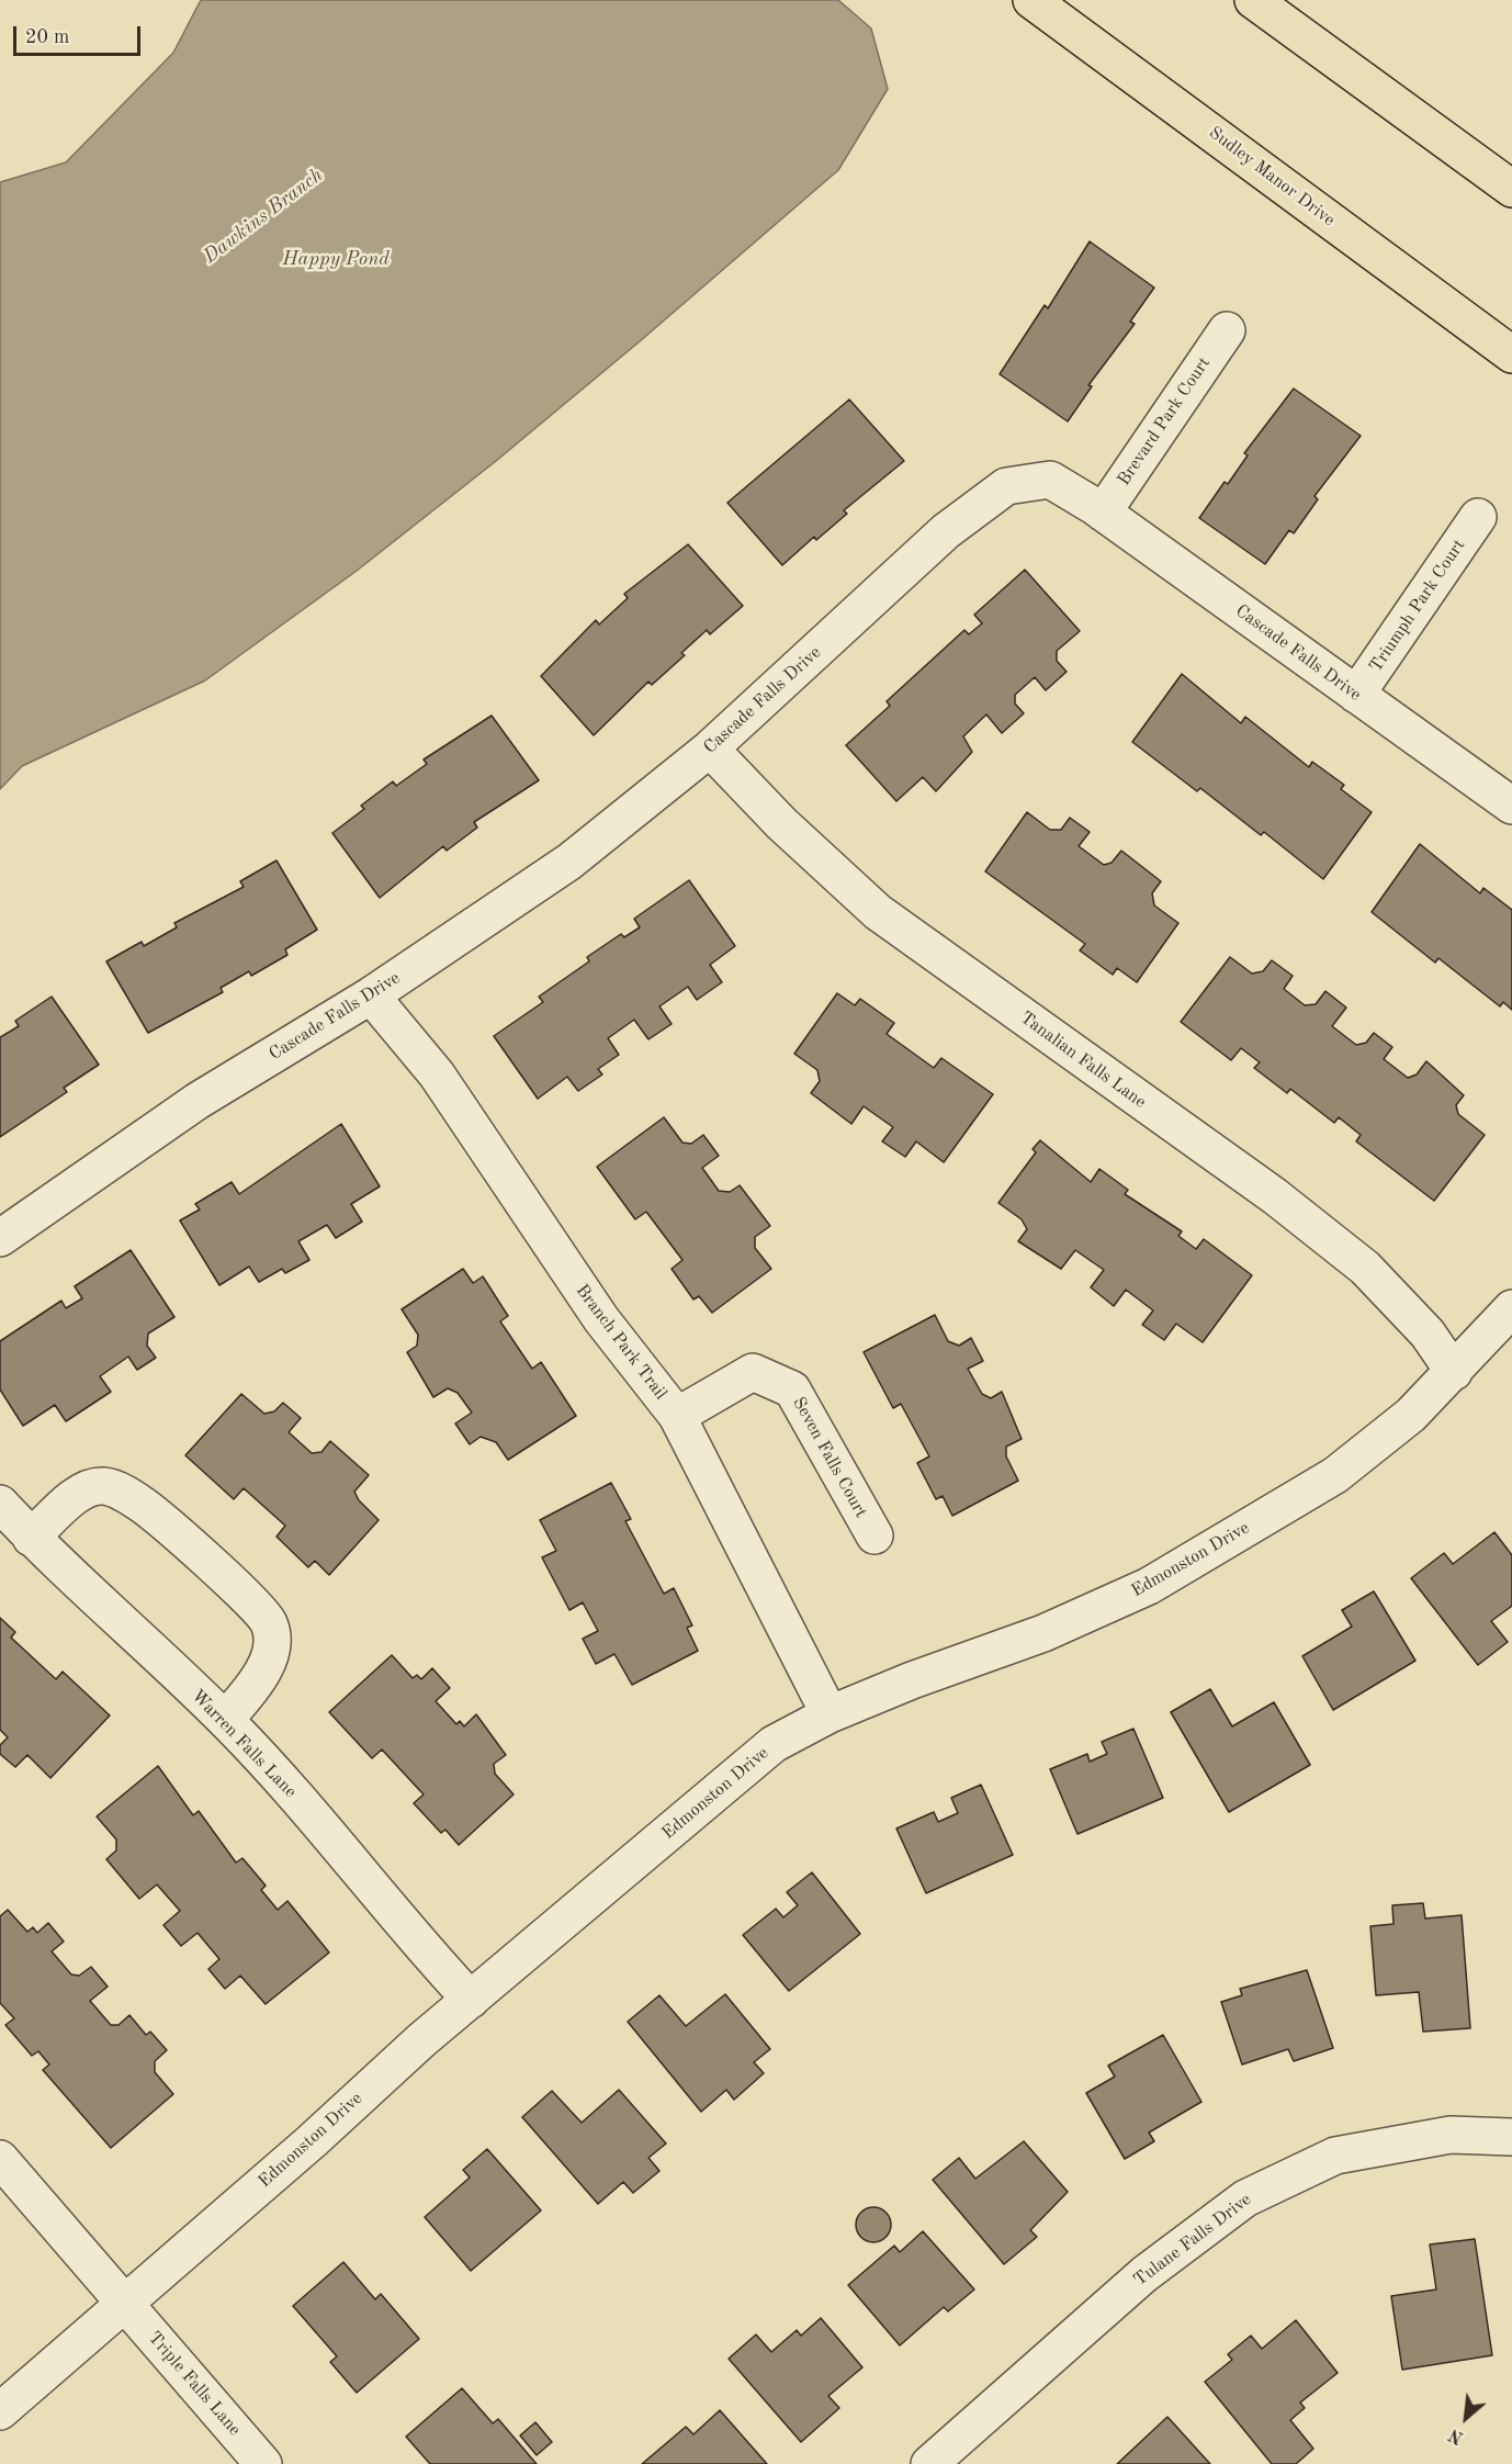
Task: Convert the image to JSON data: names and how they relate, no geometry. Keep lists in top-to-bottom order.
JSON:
{
  "streets": {
    "main road": ["Sudley Manor Drive"],
    "street": [
      "Brevard Park Court",
      "Triumph Park Court",
      "Cascade Falls Drive",
      "Tanalian Falls Lane",
      "Branch Park Trail",
      "Seven Falls Court",
      "Edmonston Drive",
      "Warren Falls Lane",
      "Tulane Falls Drive",
      "Triple Falls Lane"
    ]
  },
  "crossings": [
    ["Brevard Park Court", "Cascade Falls Drive"],
    ["Triumph Park Court", "Cascade Falls Drive"],
    ["Cascade Falls Drive", "Tanalian Falls Lane"],
    ["Cascade Falls Drive", "Branch Park Trail"],
    ["Tanalian Falls Lane", "Edmonston Drive"],
    ["Branch Park Trail", "Seven Falls Court"],
    ["Branch Park Trail", "Edmonston Drive"],
    ["Edmonston Drive", "Warren Falls Lane"],
    ["Edmonston Drive", "Triple Falls Lane"]
  ],
  "water": ["Dawkins Branch", "Happy Pond"],
  "scale_bar": "20 m",
  "north": "bottom left"
}
